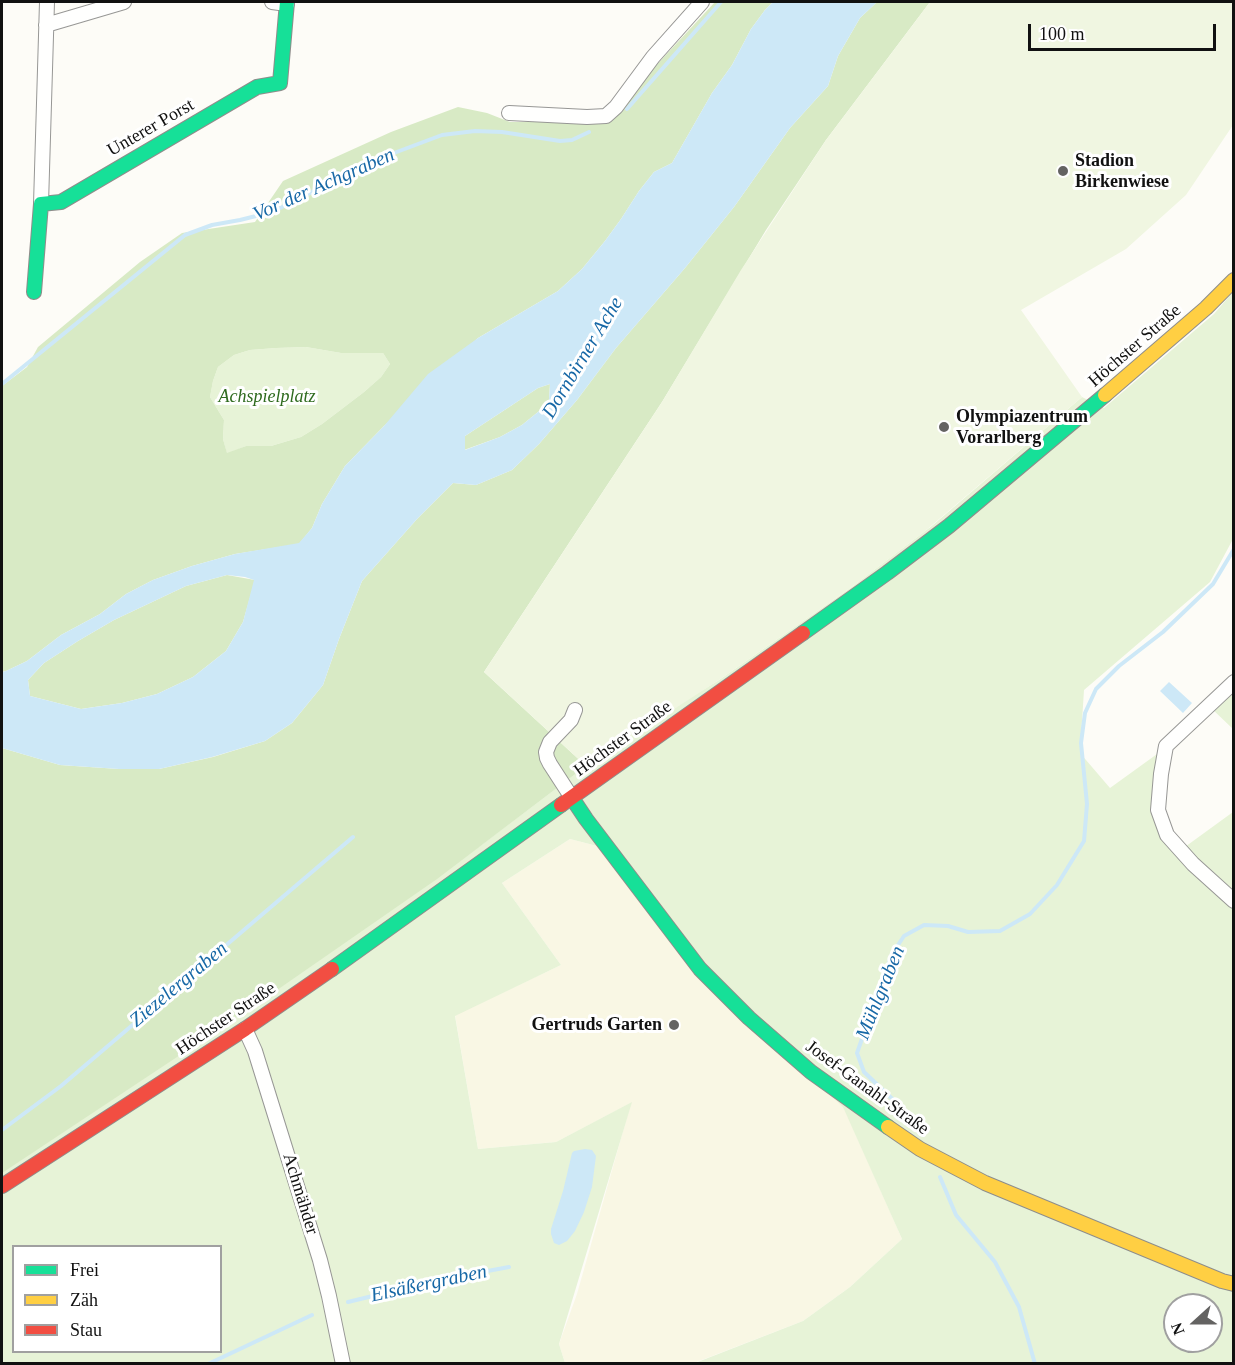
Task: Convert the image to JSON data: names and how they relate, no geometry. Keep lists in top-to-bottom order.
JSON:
{
  "streets": {
    "main road": ["Unterer Porst", "Höchster Straße", "Josef-Ganahl-Straße"],
    "street": ["Achmähder"]
  },
  "crossings": [
    ["Höchster Straße", "Josef-Ganahl-Straße"],
    ["Höchster Straße", "Achmähder"]
  ],
  "water": [
    "Vor der Achgraben",
    "Dornbirner Ache",
    "Ziezelergraben",
    "Mühlgraben",
    "Elsäßergraben"
  ],
  "parks": ["Achspielplatz"],
  "places": ["Stadion Birkenwiese", "Olympiazentrum Vorarlberg", "Gertruds Garten"],
  "legend": ["Frei", "Zäh", "Stau"],
  "scale_bar": "100 m",
  "north": "left"
}
